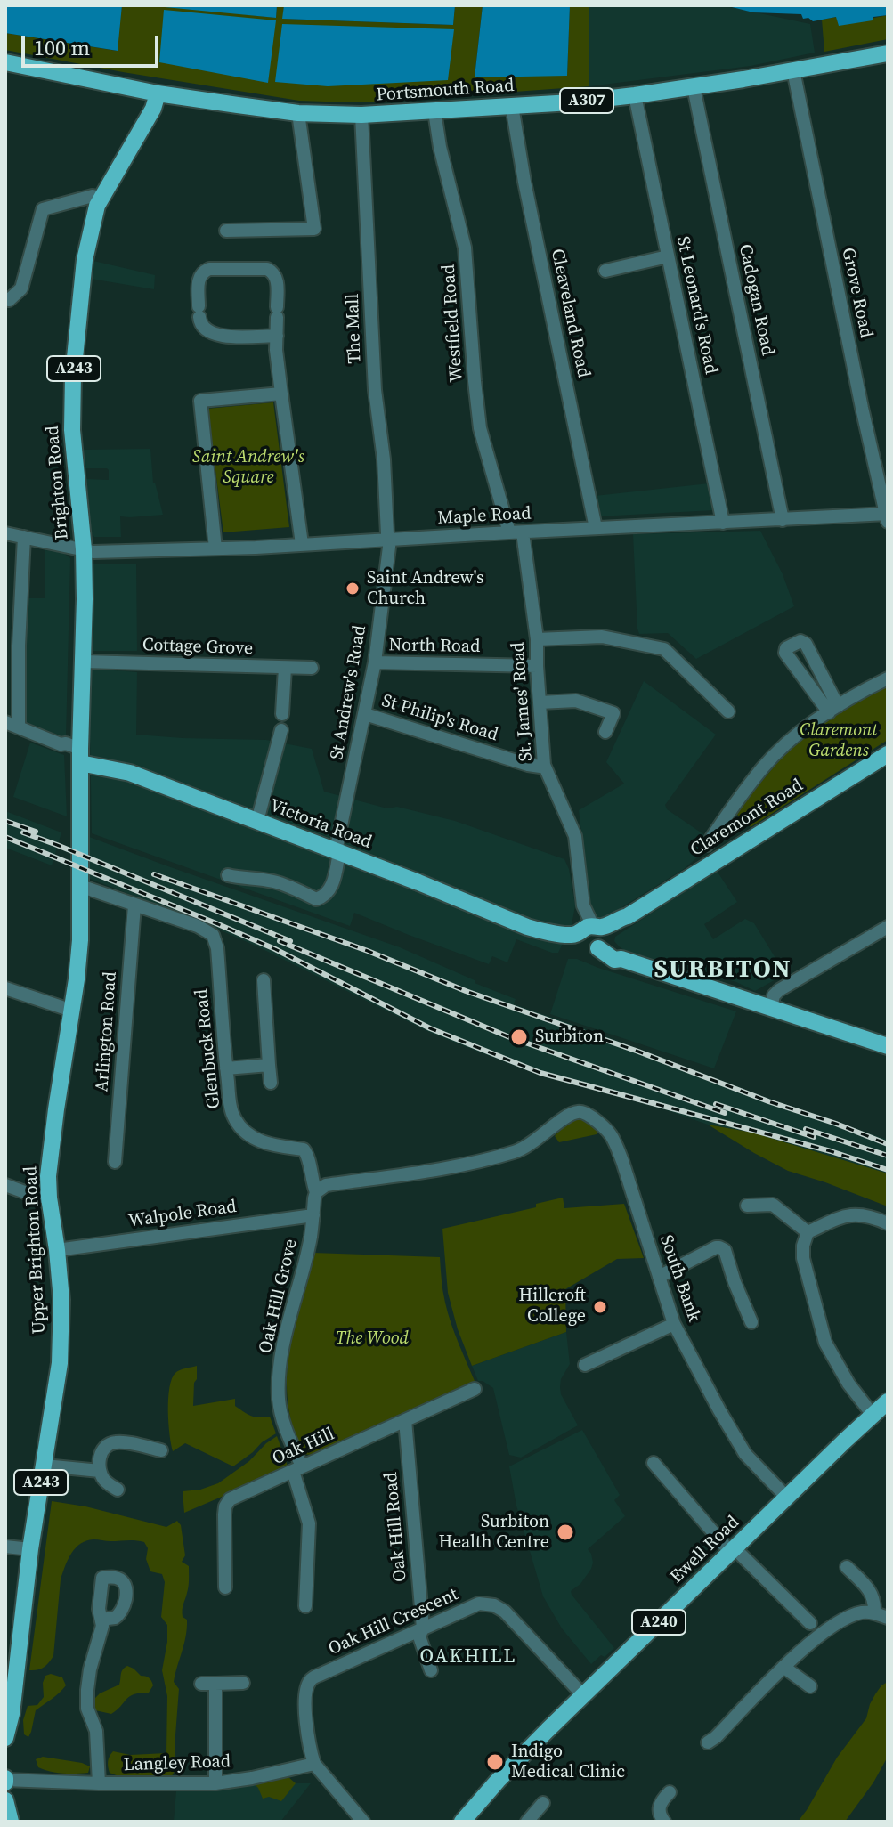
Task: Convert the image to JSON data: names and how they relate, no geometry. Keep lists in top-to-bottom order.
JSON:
{
  "streets": {
    "main road": [
      "Portsmouth Road",
      "A307",
      "A243",
      "Brighton Road",
      "Claremont Road",
      "Victoria Road",
      "Upper Brighton Road",
      "Ewell Road",
      "A240"
    ],
    "street": [
      "Grove Road",
      "Cadogan Road",
      "St Leonard's Road",
      "Cleaveland Road",
      "Westfield Road",
      "The Mall",
      "Maple Road",
      "North Road",
      "Cottage Grove",
      "St Andrew's Road",
      "St. James' Road",
      "St Philip's Road",
      "Arlington Road",
      "Glenbuck Road",
      "Walpole Road",
      "South Bank",
      "Oak Hill Grove",
      "Oak Hill",
      "Oak Hill Road",
      "Oak Hill Crescent",
      "Langley Road"
    ]
  },
  "crossings": [
    ["Portsmouth Road", "Grove Road"],
    ["Portsmouth Road", "Cadogan Road"],
    ["Portsmouth Road", "St Leonard's Road"],
    ["Portsmouth Road", "Cleaveland Road"],
    ["Portsmouth Road", "Westfield Road"],
    ["Portsmouth Road", "The Mall"],
    ["Portsmouth Road", "Brighton Road"],
    ["Grove Road", "Maple Road"],
    ["Cadogan Road", "Maple Road"],
    ["St Leonard's Road", "Maple Road"],
    ["Cleaveland Road", "Maple Road"],
    ["Westfield Road", "Maple Road"],
    ["Westfield Road", "St. James' Road"],
    ["The Mall", "Maple Road"],
    ["The Mall", "St Andrew's Road"],
    ["Brighton Road", "Maple Road"],
    ["Brighton Road", "Cottage Grove"],
    ["Brighton Road", "Victoria Road"],
    ["Brighton Road", "Glenbuck Road"],
    ["Brighton Road", "Upper Brighton Road"],
    ["Maple Road", "St Andrew's Road"],
    ["Maple Road", "St. James' Road"],
    ["North Road", "St Andrew's Road"],
    ["North Road", "St. James' Road"],
    ["St Andrew's Road", "St Philip's Road"],
    ["St Andrew's Road", "Victoria Road"],
    ["St. James' Road", "St Philip's Road"],
    ["St. James' Road", "Claremont Road"],
    ["St. James' Road", "Victoria Road"],
    ["Claremont Road", "Victoria Road"],
    ["Arlington Road", "Glenbuck Road"],
    ["Glenbuck Road", "Upper Brighton Road"],
    ["Glenbuck Road", "South Bank"],
    ["Glenbuck Road", "Oak Hill Grove"],
    ["Walpole Road", "Upper Brighton Road"],
    ["Walpole Road", "Oak Hill Grove"],
    ["South Bank", "Oak Hill Grove"],
    ["South Bank", "Ewell Road"],
    ["Oak Hill Grove", "Oak Hill"],
    ["Oak Hill", "Oak Hill Road"],
    ["Oak Hill Road", "Oak Hill Crescent"],
    ["Ewell Road", "Oak Hill Crescent"],
    ["Oak Hill Crescent", "Langley Road"]
  ],
  "districts": ["SURBITON", "OAKHILL"],
  "parks": ["Saint Andrew's Square", "Claremont Gardens", "The Wood"],
  "places": [
    "Saint Andrew's Church",
    "Surbiton",
    "Hillcroft College",
    "Surbiton Health Centre",
    "Indigo Medical Clinic"
  ],
  "scale_bar": "100 m"
}
